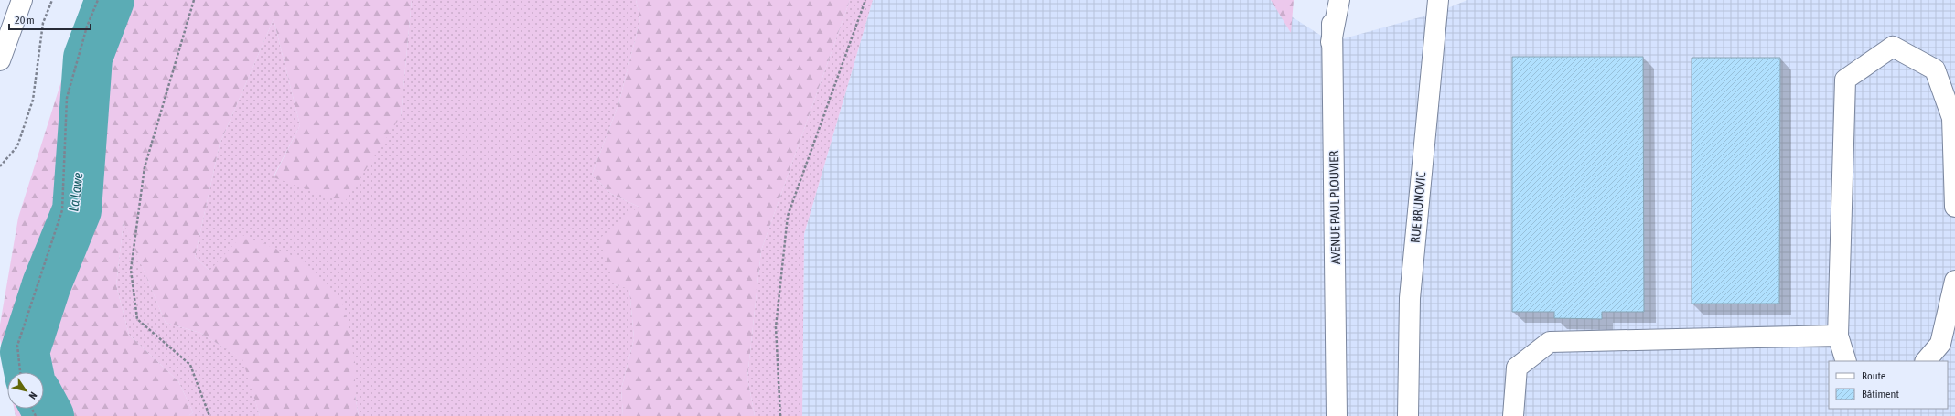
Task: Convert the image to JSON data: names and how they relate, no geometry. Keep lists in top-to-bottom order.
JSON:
{
  "streets": {
    "main road": ["AVENUE PAUL PLOUVIER", "RUE BRUNOVIC"]
  },
  "water": ["La Lawe"],
  "legend": ["Route", "Bâtiment"],
  "scale_bar": "20 m",
  "north": "bottom right"
}
